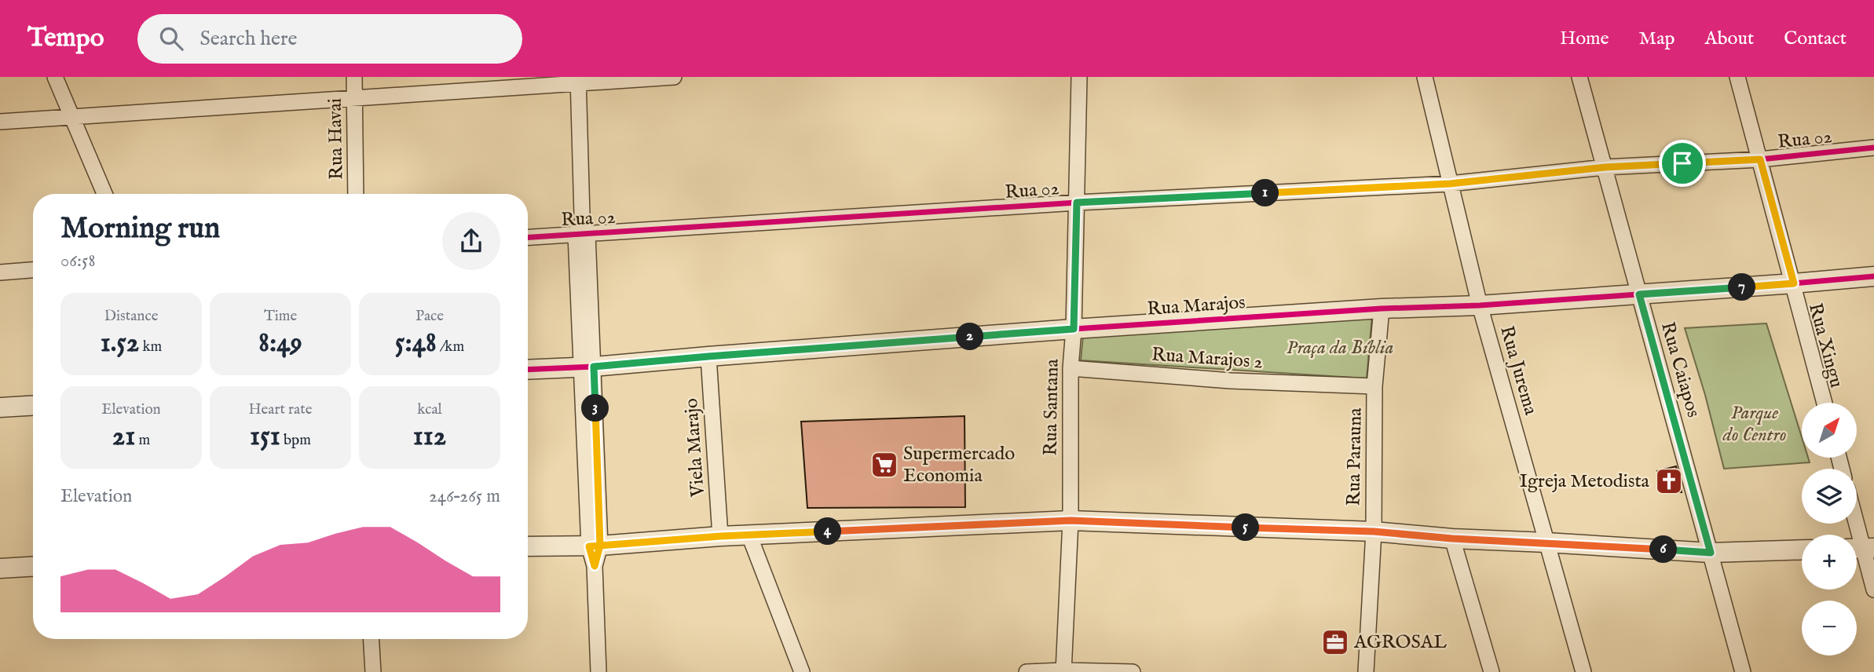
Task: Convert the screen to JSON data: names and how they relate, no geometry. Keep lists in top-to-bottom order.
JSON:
{
  "streets": {
    "street": [
      "Rua Havai",
      "Rua 02",
      "Rua Marajos",
      "Rua Xingu",
      "Rua Marajos 2",
      "Rua Caiapos",
      "Rua Jurema",
      "Rua Santana",
      "Viela Marajo",
      "Rua Parauna"
    ]
  },
  "crossings": [
    ["Rua 02", "Rua Xingu"],
    ["Rua 02", "Rua Caiapos"],
    ["Rua 02", "Rua Jurema"],
    ["Rua 02", "Rua Santana"],
    ["Rua Marajos", "Rua Xingu"],
    ["Rua Marajos", "Rua Caiapos"],
    ["Rua Marajos", "Rua Jurema"],
    ["Rua Marajos", "Rua Santana"],
    ["Rua Marajos", "Viela Marajo"],
    ["Rua Marajos", "Rua Parauna"],
    ["Rua Marajos 2", "Rua Santana"],
    ["Rua Marajos 2", "Rua Parauna"]
  ],
  "parks": ["Praça da Bíblia", "Parque do Centro"],
  "places": {
    "supermarket": ["Supermercado Economia"],
    "church": ["Igreja Metodista"],
    "office": ["AGROSAL"]
  },
  "north": "top right",
  "page": {
    "header": "Tempo",
    "search": "Search here",
    "nav": [
      "Home",
      "Map",
      "About",
      "Contact"
    ],
    "pins": [
      "1",
      "7",
      "2",
      "3",
      "5",
      "4",
      "6"
    ],
    "heading": ["Morning run", "06:58"],
    "stats": [
      ["Distance", "1.52 km"],
      ["Time", "8:49"],
      ["Pace", "5:48 /km"],
      ["Elevation", "21 m"],
      ["Heart rate", "151 bpm"],
      ["kcal", "112"]
    ],
    "map_buttons": ["+", "−"],
    "chart": ["Elevation", "246–265 m"]
  }
}
